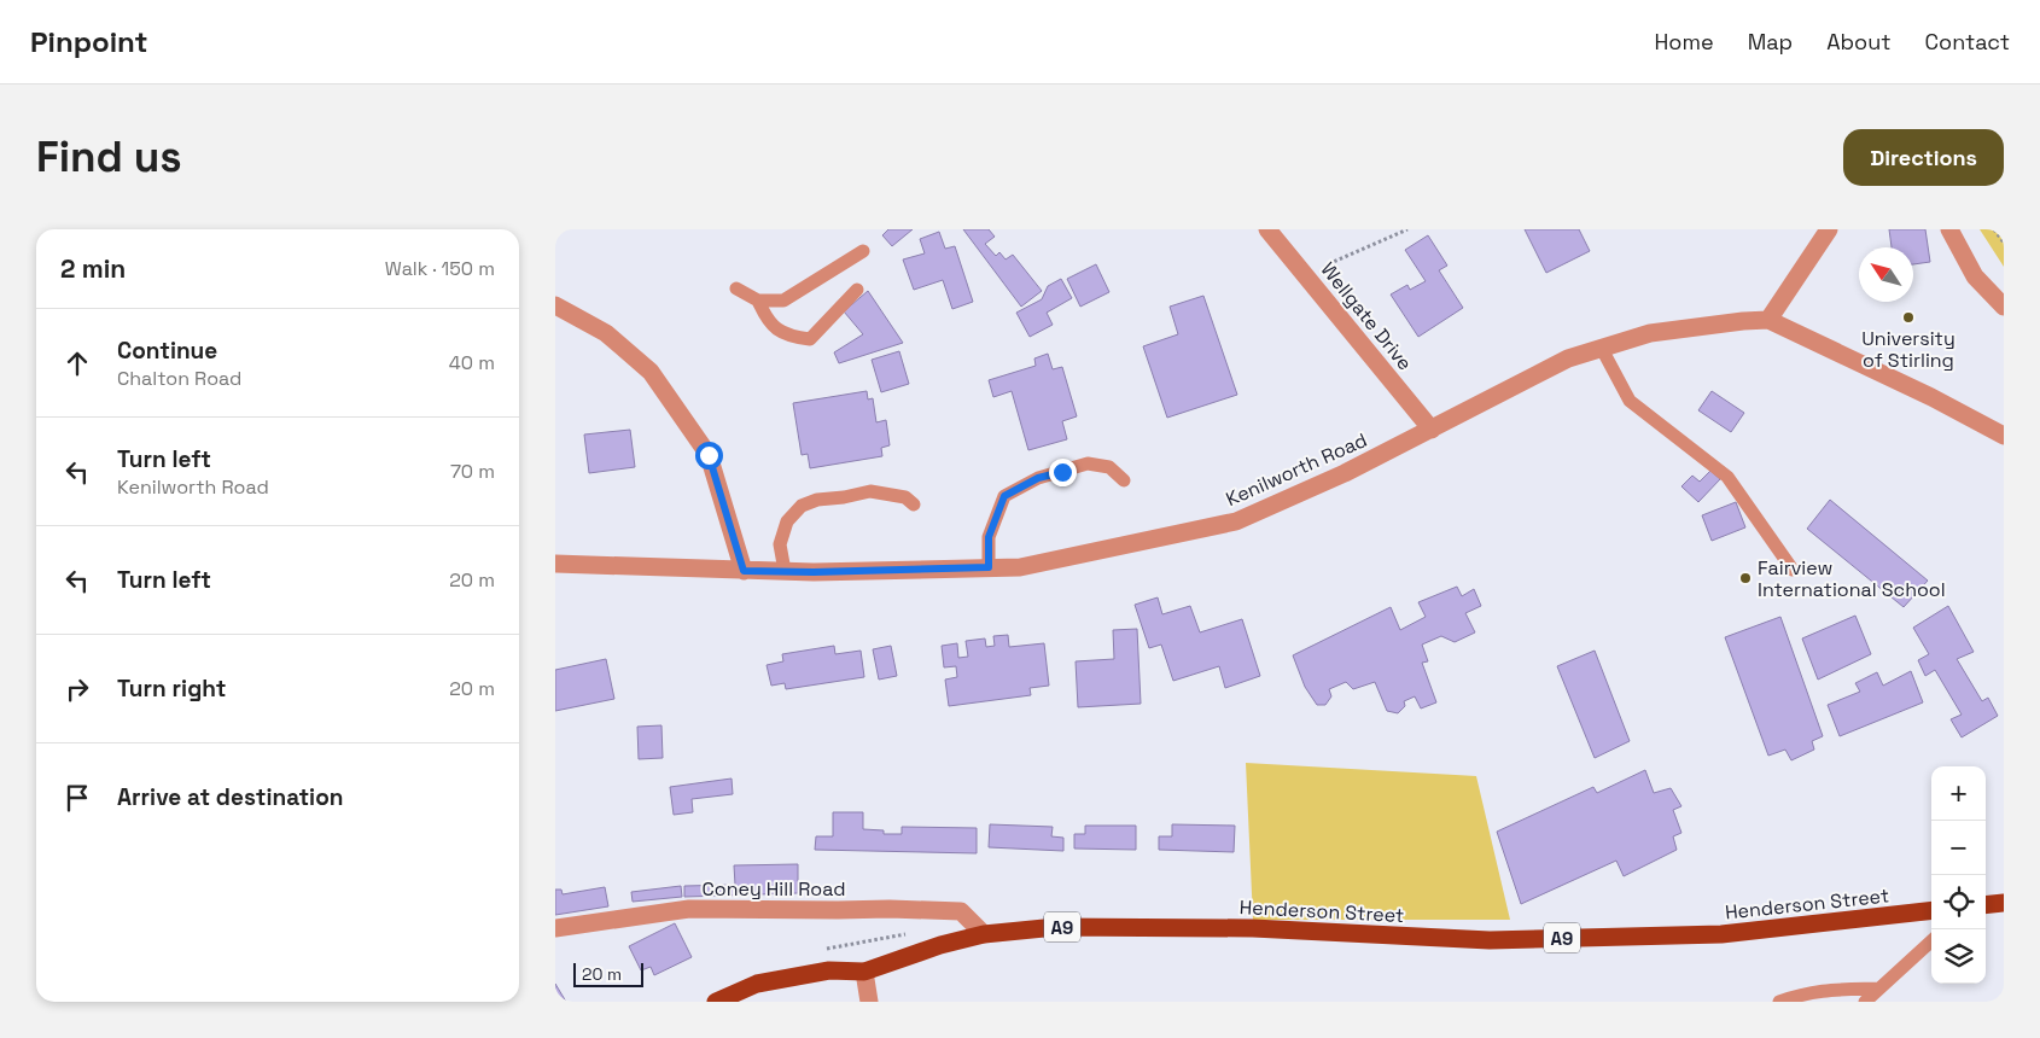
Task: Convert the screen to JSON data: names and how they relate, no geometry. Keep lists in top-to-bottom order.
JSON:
{
  "streets": {
    "main road": ["Henderson Street", "A9"],
    "street": ["Wellgate Drive", "Kenilworth Road", "Coney Hill Road"]
  },
  "crossings": [
    ["Wellgate Drive", "Kenilworth Road"],
    ["Coney Hill Road", "Henderson Street"]
  ],
  "places": ["University of Stirling", "Fairview International School"],
  "scale_bar": "20 m",
  "north": "top left",
  "page": {
    "header": "Pinpoint",
    "nav": [
      "Home",
      "Map",
      "About",
      "Contact"
    ],
    "buttons": "Directions",
    "title": "Find us",
    "heading": ["2 min", "Walk · 150 m"],
    "list": [
      ["Continue", "Chalton Road", "40 m"],
      ["Turn left", "Kenilworth Road", "70 m"],
      ["Turn left", "20 m"],
      ["Turn right", "20 m"],
      "Arrive at destination"
    ],
    "map_buttons": ["+", "−"],
    "scale": "20 m"
  }
}
